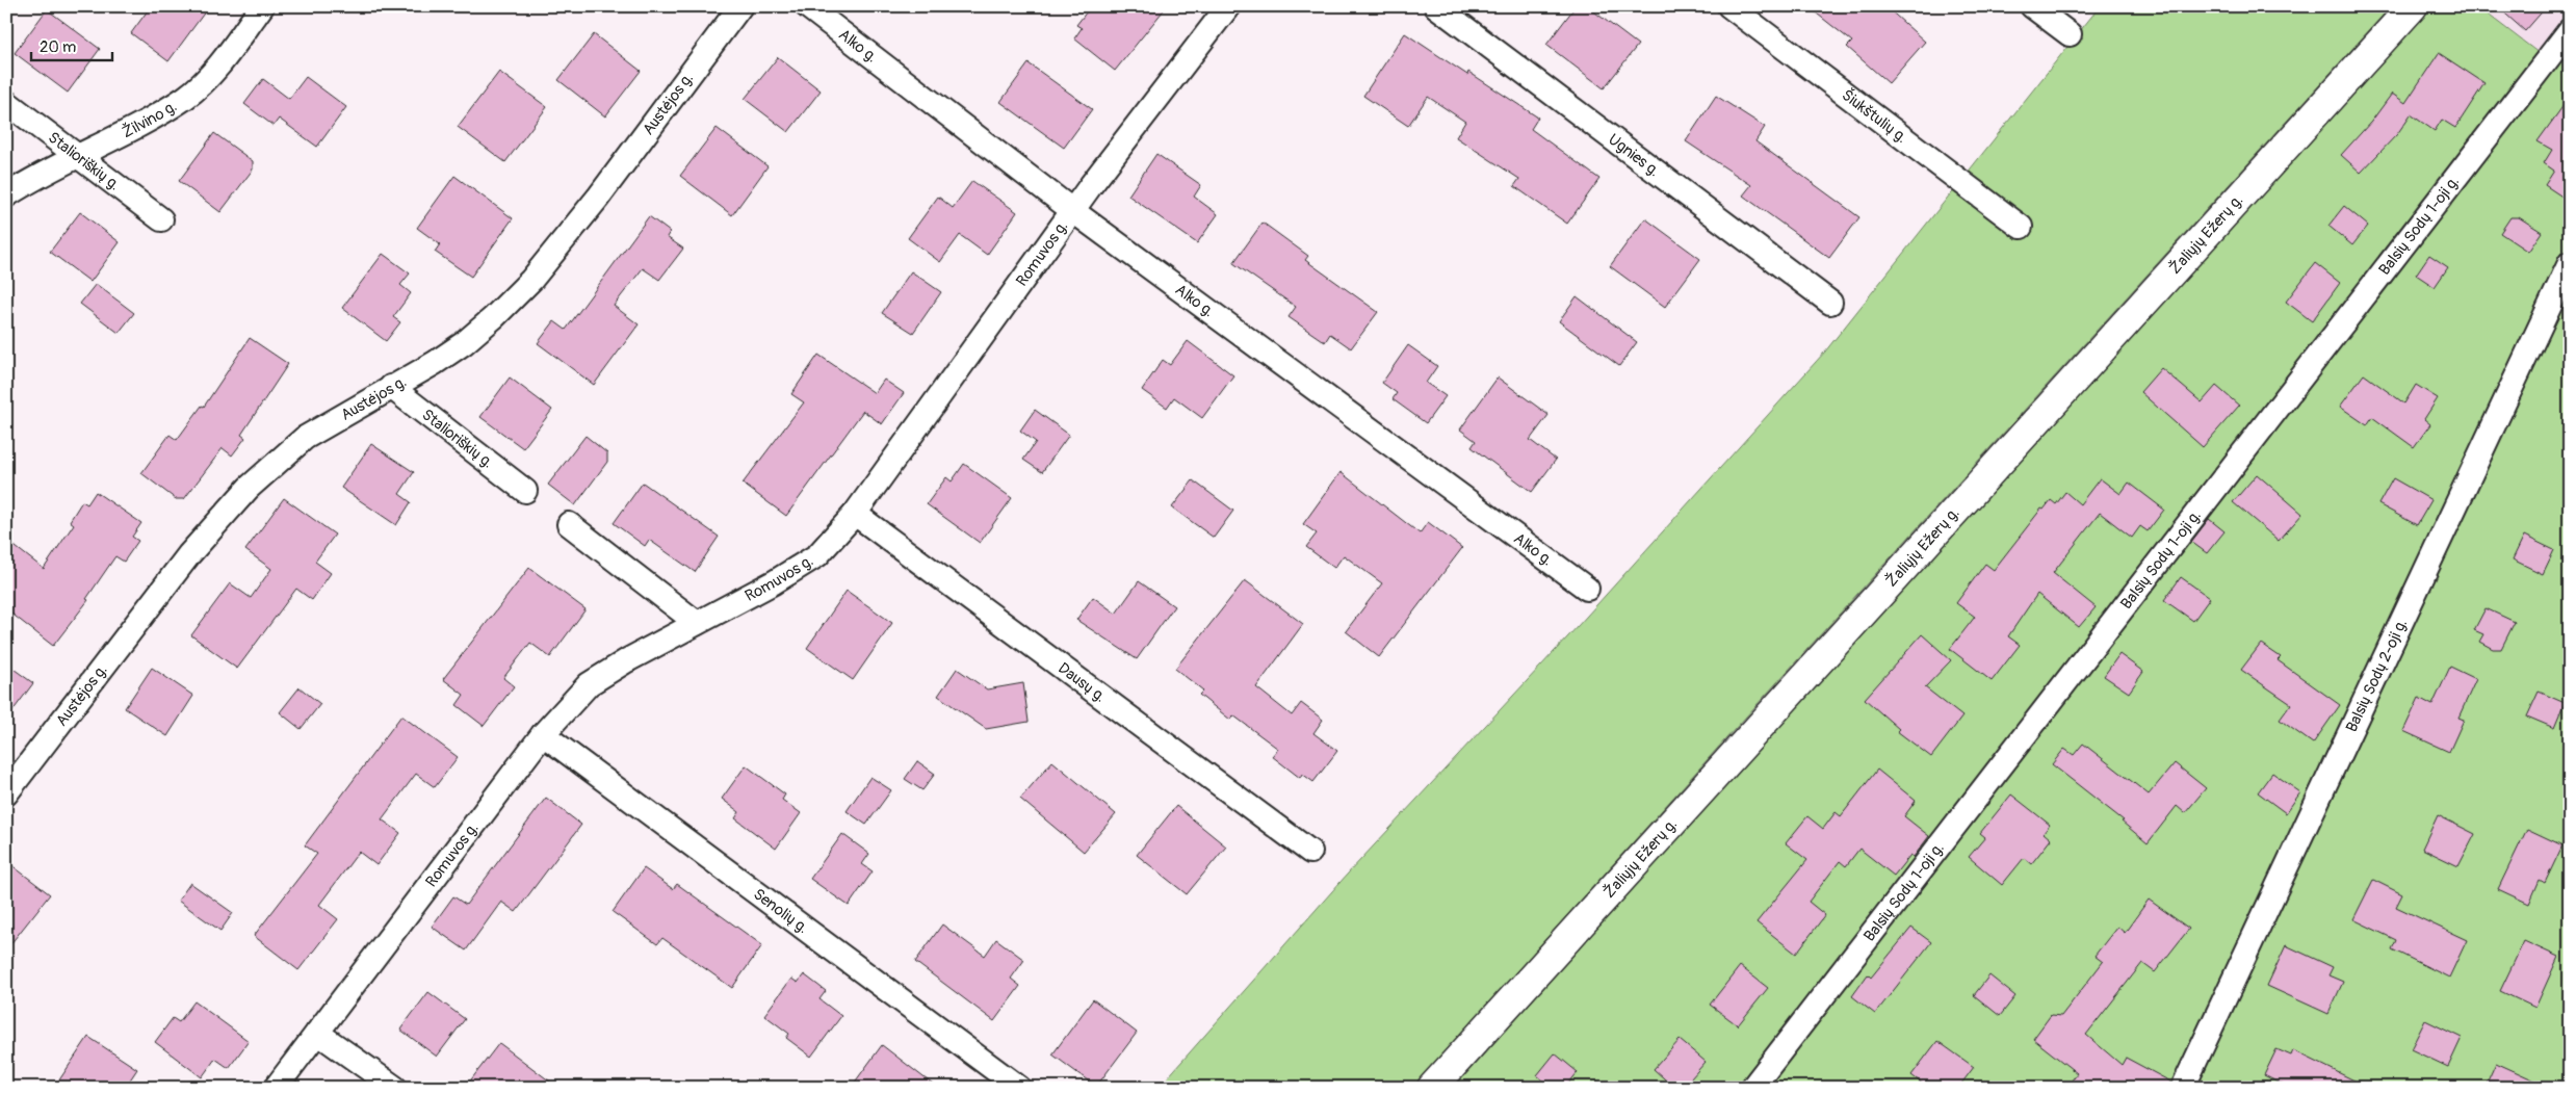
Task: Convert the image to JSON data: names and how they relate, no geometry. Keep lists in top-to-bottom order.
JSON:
{
  "streets": {
    "main road": ["Žaliųjų Ežerų g."],
    "street": [
      "Alko g.",
      "Austėjos g.",
      "Šiukštulių g.",
      "Žilvino g.",
      "Ugnies g.",
      "Stalioriškių g.",
      "Balsių Sodų 1-oji g.",
      "Romuvos g.",
      "Balsių Sodų 2-oji g.",
      "Dausų g.",
      "Senolių g."
    ]
  },
  "crossings": [
    ["Alko g.", "Romuvos g."],
    ["Austėjos g.", "Stalioriškių g."],
    ["Žilvino g.", "Stalioriškių g."],
    ["Romuvos g.", "Dausų g."],
    ["Romuvos g.", "Senolių g."]
  ],
  "scale_bar": "20 m"
}
